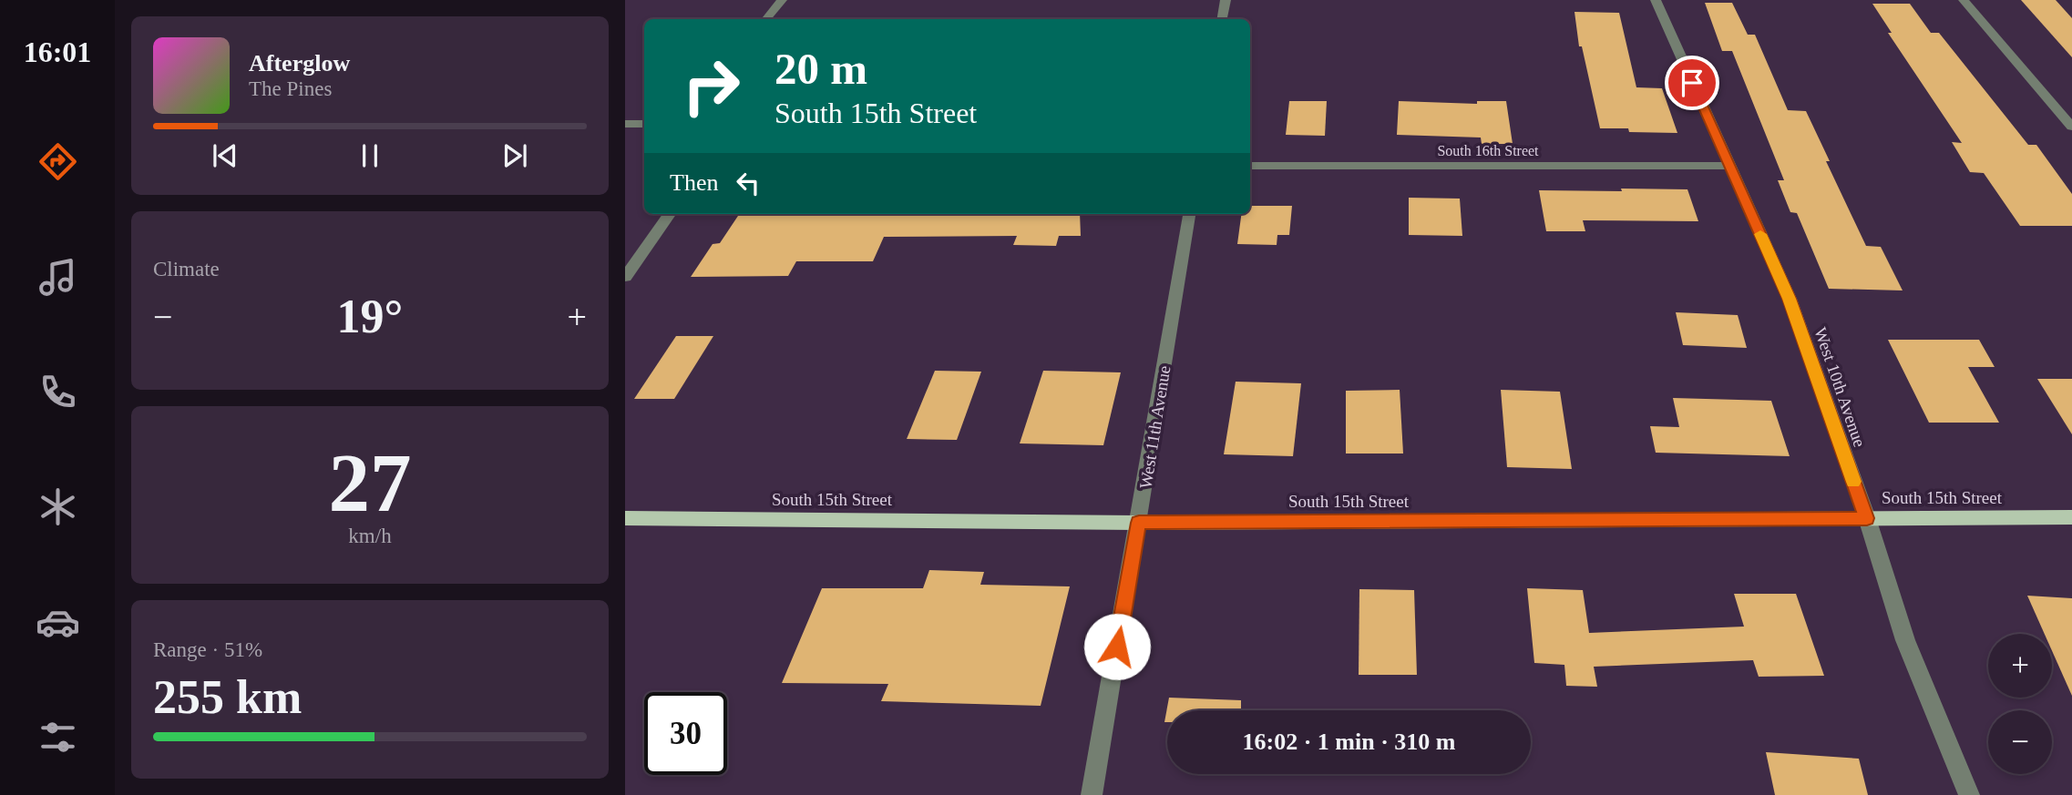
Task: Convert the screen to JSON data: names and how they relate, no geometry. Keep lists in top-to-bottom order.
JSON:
{
  "streets": {
    "main road": ["South 15th Street"],
    "street": ["South 16th Street", "West 10th Avenue", "West 11th Avenue"]
  },
  "crossings": [
    ["South 16th Street", "West 10th Avenue"],
    ["West 10th Avenue", "South 15th Street"],
    ["West 11th Avenue", "South 15th Street"]
  ],
  "page": {
    "tabs": "16:01",
    "turn": ["20 m", "South 15th Street"],
    "song": ["Afterglow", "The Pines"],
    "then": "Then",
    "tile": [
      "Climate",
      ["27", "km/h"],
      ["Range · 51%", "255 km"]
    ],
    "heat": ["−", "19°", "+"],
    "map_buttons": ["+", "−"],
    "limit": "30",
    "trip": "16:02 · 1 min · 310 m"
  }
}
